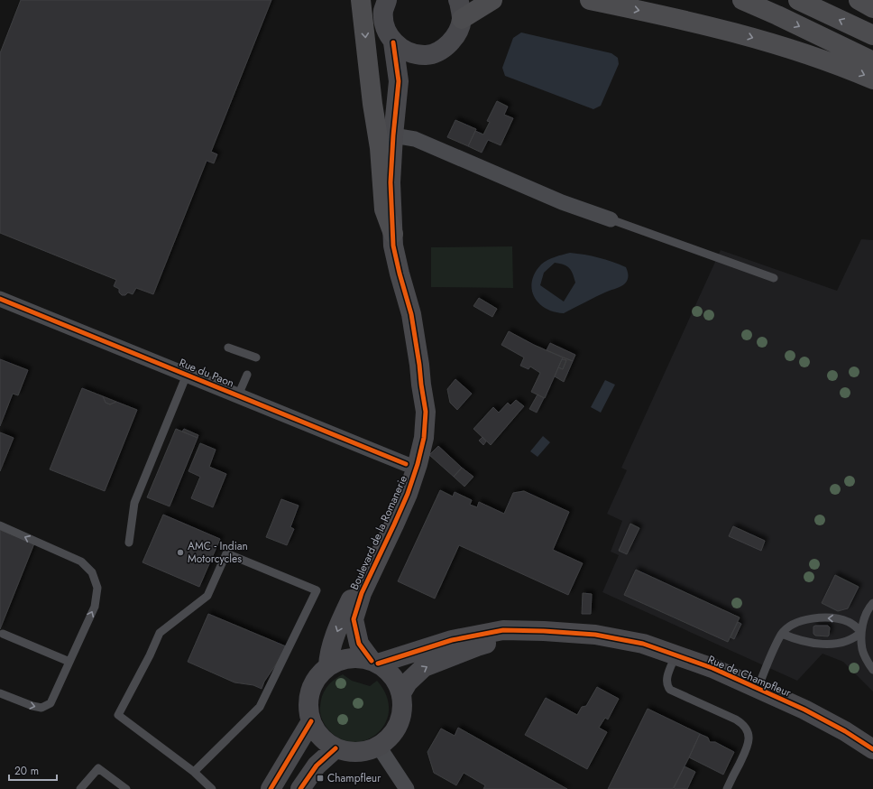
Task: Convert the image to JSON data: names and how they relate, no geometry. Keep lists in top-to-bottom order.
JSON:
{
  "streets": {
    "street": ["Rue du Paon", "Boulevard de la Romanerie", "Rue de Champfleur"]
  },
  "crossings": [
    ["Rue du Paon", "Boulevard de la Romanerie"],
    ["Boulevard de la Romanerie", "Rue de Champfleur"]
  ],
  "places": {
    "other": ["AMC - Indian Motorcycles"],
    "transit": ["Champfleur"]
  },
  "scale_bar": "20 m"
}
